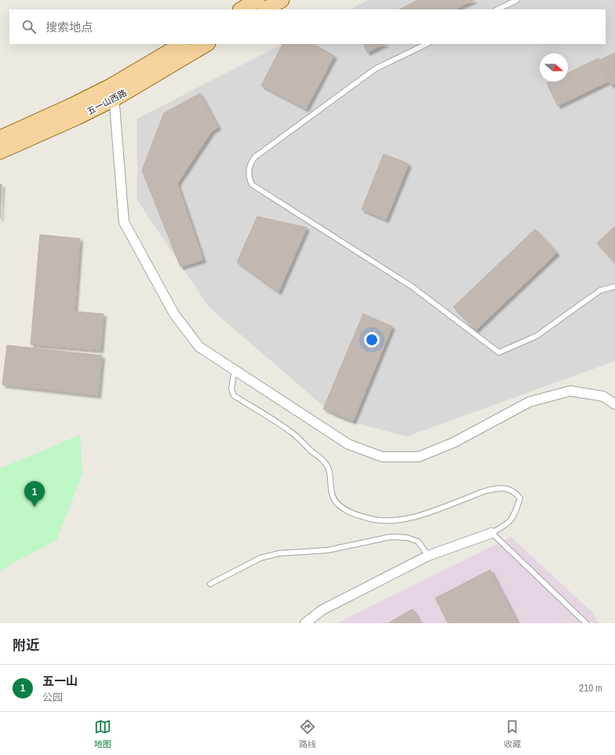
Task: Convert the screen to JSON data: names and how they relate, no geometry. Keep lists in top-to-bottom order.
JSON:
{
  "streets": {
    "main road": ["五一山西路"]
  },
  "north": "right",
  "page": {
    "search": "搜索地点",
    "pins": "1",
    "heading": "附近",
    "list": [
      {
        "mark": "1",
        "name": "五一山",
        "note": "公园",
        "value": "210 m"
      }
    ],
    "nav": ["地图", "路线", "收藏"]
  }
}
